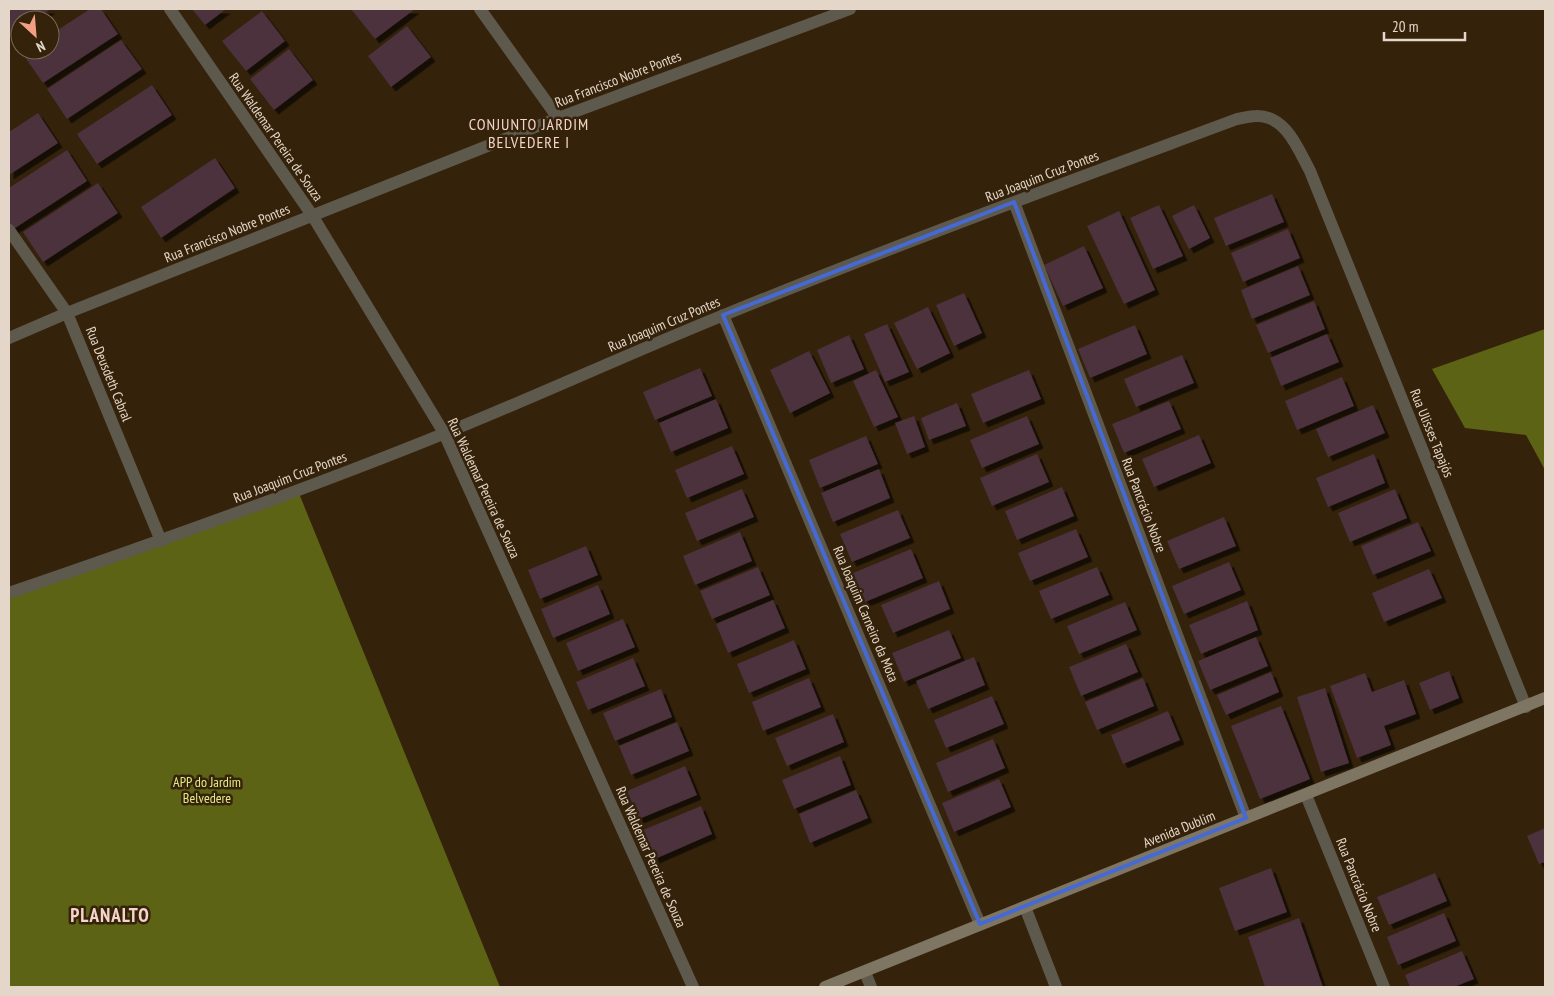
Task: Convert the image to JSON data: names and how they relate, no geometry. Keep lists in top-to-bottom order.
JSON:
{
  "streets": {
    "street": [
      "Rua Francisco Nobre Pontes",
      "Rua Waldemar Pereira de Souza",
      "Rua Joaquim Cruz Pontes",
      "Rua Deusdeth Cabral",
      "Rua Ulisses Tapajós",
      "Rua Pancrácio Nobre",
      "Rua Joaquim Carneiro da Mota",
      "Avenida Dublim"
    ]
  },
  "crossings": [
    ["Rua Francisco Nobre Pontes", "Rua Waldemar Pereira de Souza"],
    ["Rua Francisco Nobre Pontes", "Rua Deusdeth Cabral"],
    ["Rua Waldemar Pereira de Souza", "Rua Joaquim Cruz Pontes"],
    ["Rua Joaquim Cruz Pontes", "Rua Deusdeth Cabral"],
    ["Rua Joaquim Cruz Pontes", "Rua Ulisses Tapajós"],
    ["Rua Joaquim Cruz Pontes", "Rua Pancrácio Nobre"],
    ["Rua Joaquim Cruz Pontes", "Rua Joaquim Carneiro da Mota"],
    ["Rua Ulisses Tapajós", "Avenida Dublim"],
    ["Rua Pancrácio Nobre", "Avenida Dublim"],
    ["Rua Joaquim Carneiro da Mota", "Avenida Dublim"]
  ],
  "districts": ["CONJUNTO JARDIM BELVEDERE I", "PLANALTO"],
  "parks": ["APP do Jardim Belvedere"],
  "scale_bar": "20 m",
  "north": "bottom right"
}
